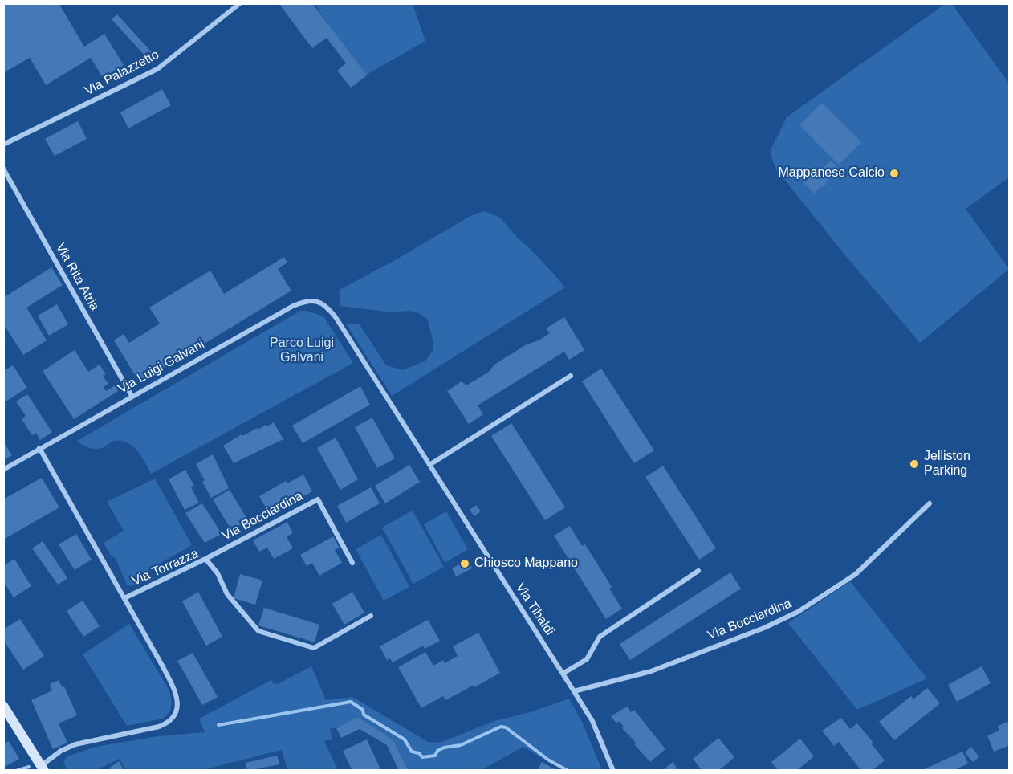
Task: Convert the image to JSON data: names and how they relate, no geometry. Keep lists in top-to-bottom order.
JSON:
{
  "streets": {
    "street": [
      "Via Palazzetto",
      "Via Rita Atria",
      "Via Luigi Galvani",
      "Via Bocciardina",
      "Via Torrazza",
      "Via Tibaldi"
    ]
  },
  "crossings": [
    ["Via Rita Atria", "Via Luigi Galvani"],
    ["Via Luigi Galvani", "Via Torrazza"],
    ["Via Luigi Galvani", "Via Tibaldi"],
    ["Via Bocciardina", "Via Torrazza"],
    ["Via Bocciardina", "Via Tibaldi"]
  ],
  "parks": ["Parco Luigi Galvani"],
  "places": ["Mappanese Calcio", "Jelliston Parking", "Chiosco Mappano"]
}
